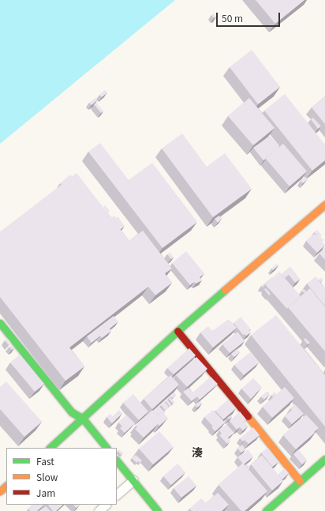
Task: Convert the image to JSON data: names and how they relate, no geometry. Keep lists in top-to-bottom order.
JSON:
{
  "districts": ["湊"],
  "legend": ["Fast", "Slow", "Jam"],
  "scale_bar": "50 m"
}
